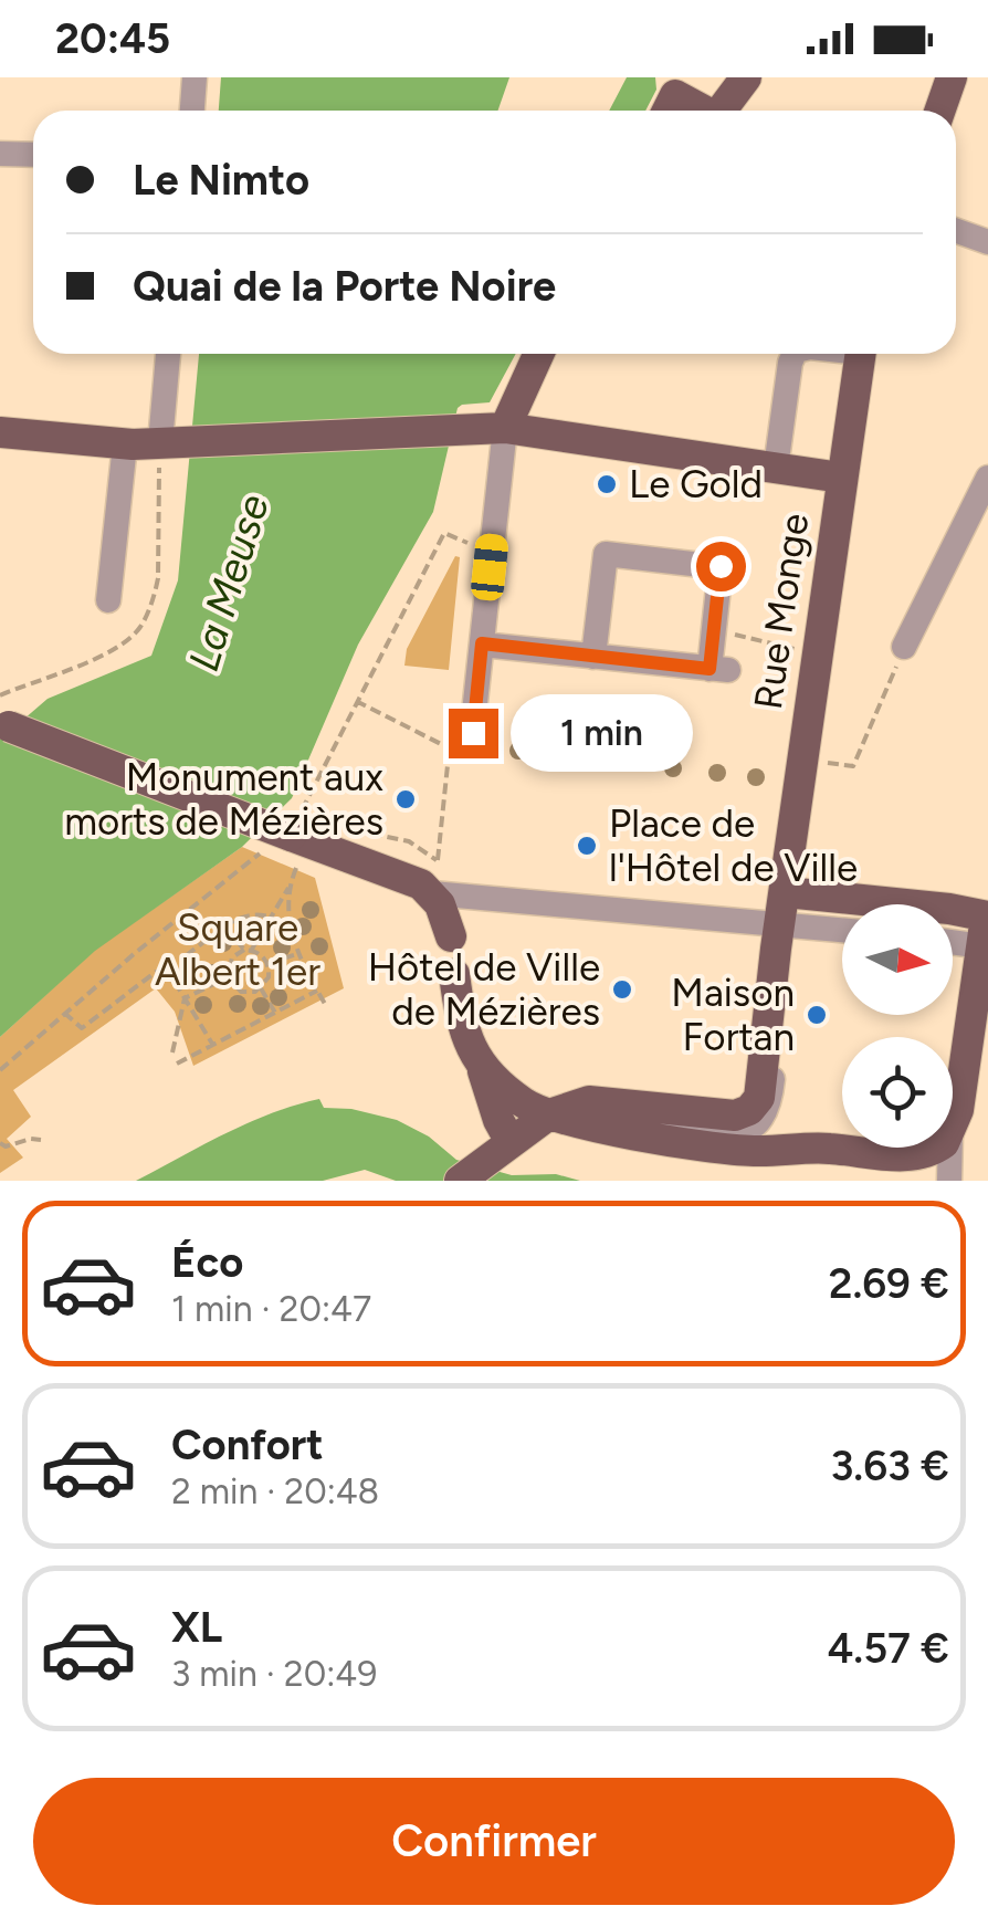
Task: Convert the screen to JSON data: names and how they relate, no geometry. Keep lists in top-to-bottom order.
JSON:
{
  "streets": {
    "main road": ["Rue Monge"]
  },
  "water": ["La Meuse"],
  "parks": ["Square Albert 1er"],
  "places": [
    "Le Gold",
    "Monument aux morts de Mézières",
    "Place de l'Hôtel de Ville",
    "Hôtel de Ville de Mézières",
    "Maison Fortan"
  ],
  "north": "right",
  "page": {
    "status": "20:45",
    "banner": ["Le Nimto", "Quai de la Porte Noire"],
    "bubble": "1 min",
    "list": [
      {
        "name": "Éco",
        "note": "1 min · 20:47",
        "value": "2.69 €"
      },
      {
        "name": "Confort",
        "note": "2 min · 20:48",
        "value": "3.63 €"
      },
      {
        "name": "XL",
        "note": "3 min · 20:49",
        "value": "4.57 €"
      }
    ],
    "buttons": "Confirmer"
  }
}
